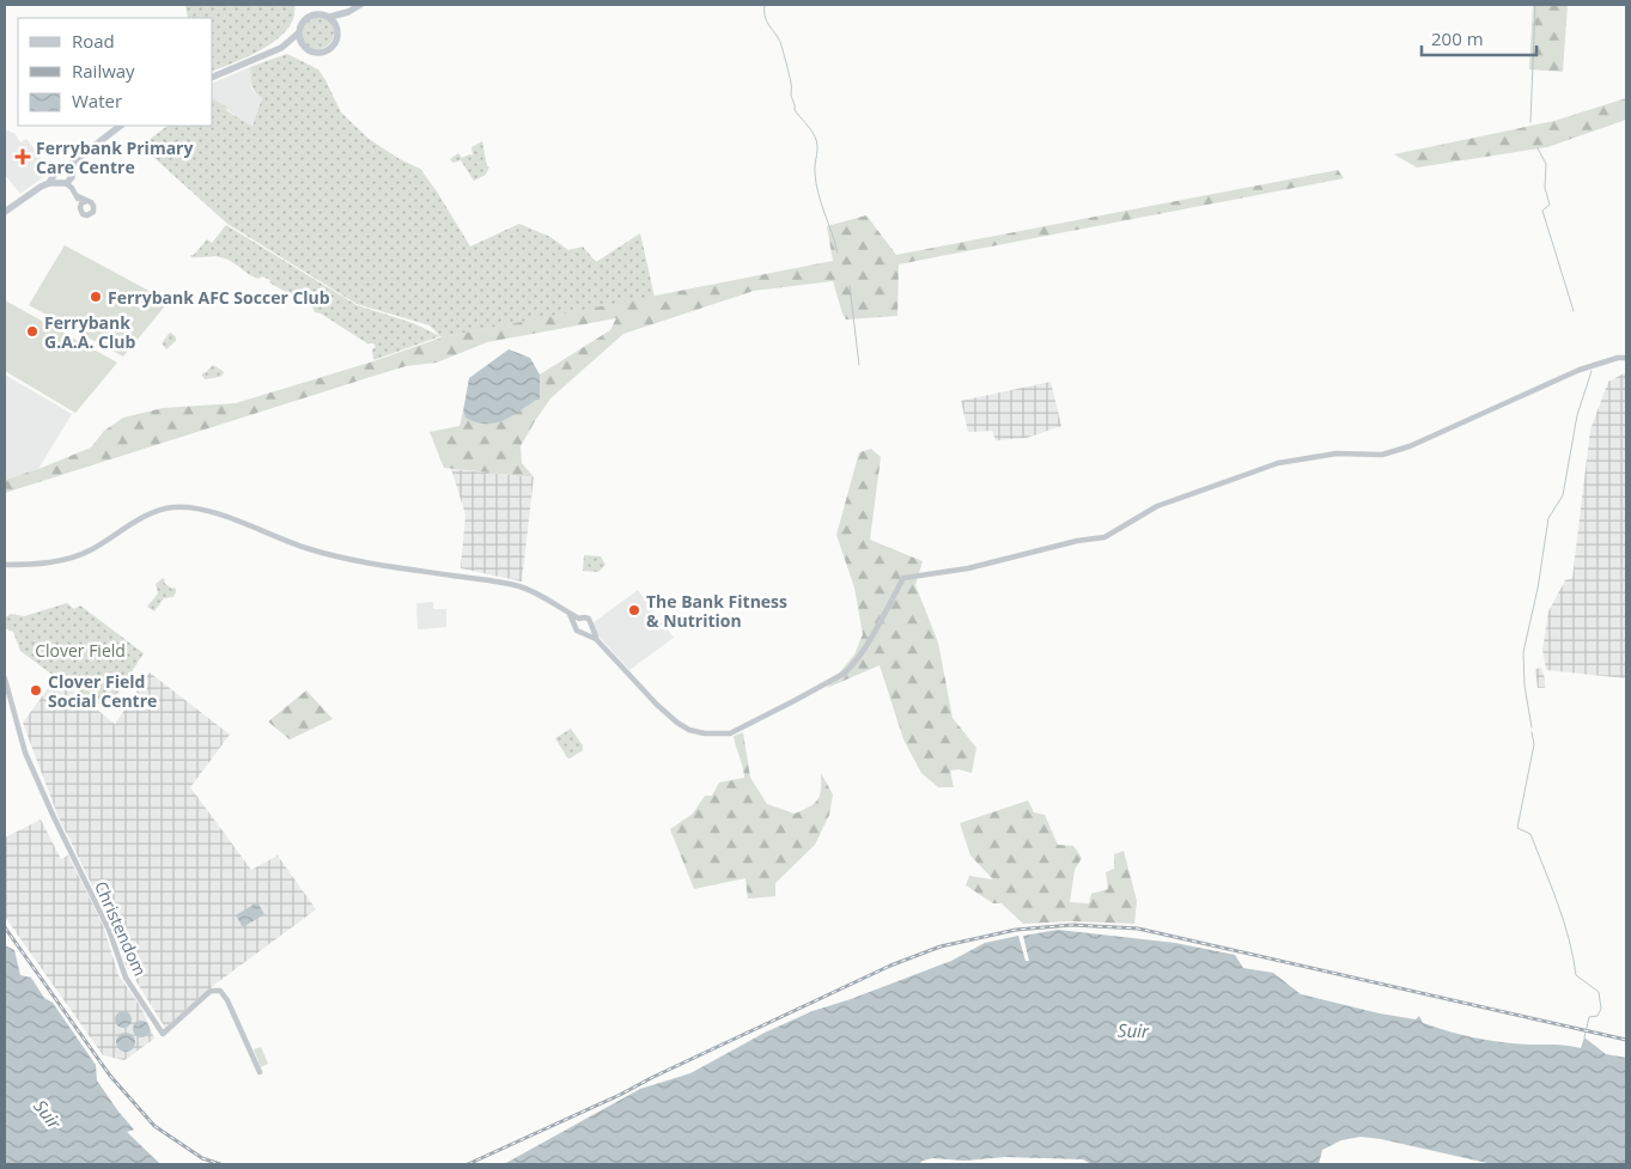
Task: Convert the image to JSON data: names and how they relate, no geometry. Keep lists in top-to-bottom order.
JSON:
{
  "streets": {
    "street": ["Christendom"]
  },
  "water": ["Suir"],
  "parks": ["Clover Field"],
  "places": {
    "health": ["Ferrybank Primary Care Centre"],
    "other": [
      "Ferrybank AFC Soccer Club",
      "Ferrybank G.A.A. Club",
      "The Bank Fitness & Nutrition",
      "Clover Field Social Centre"
    ]
  },
  "legend": ["Road", "Railway", "Water"],
  "scale_bar": "200 m"
}
